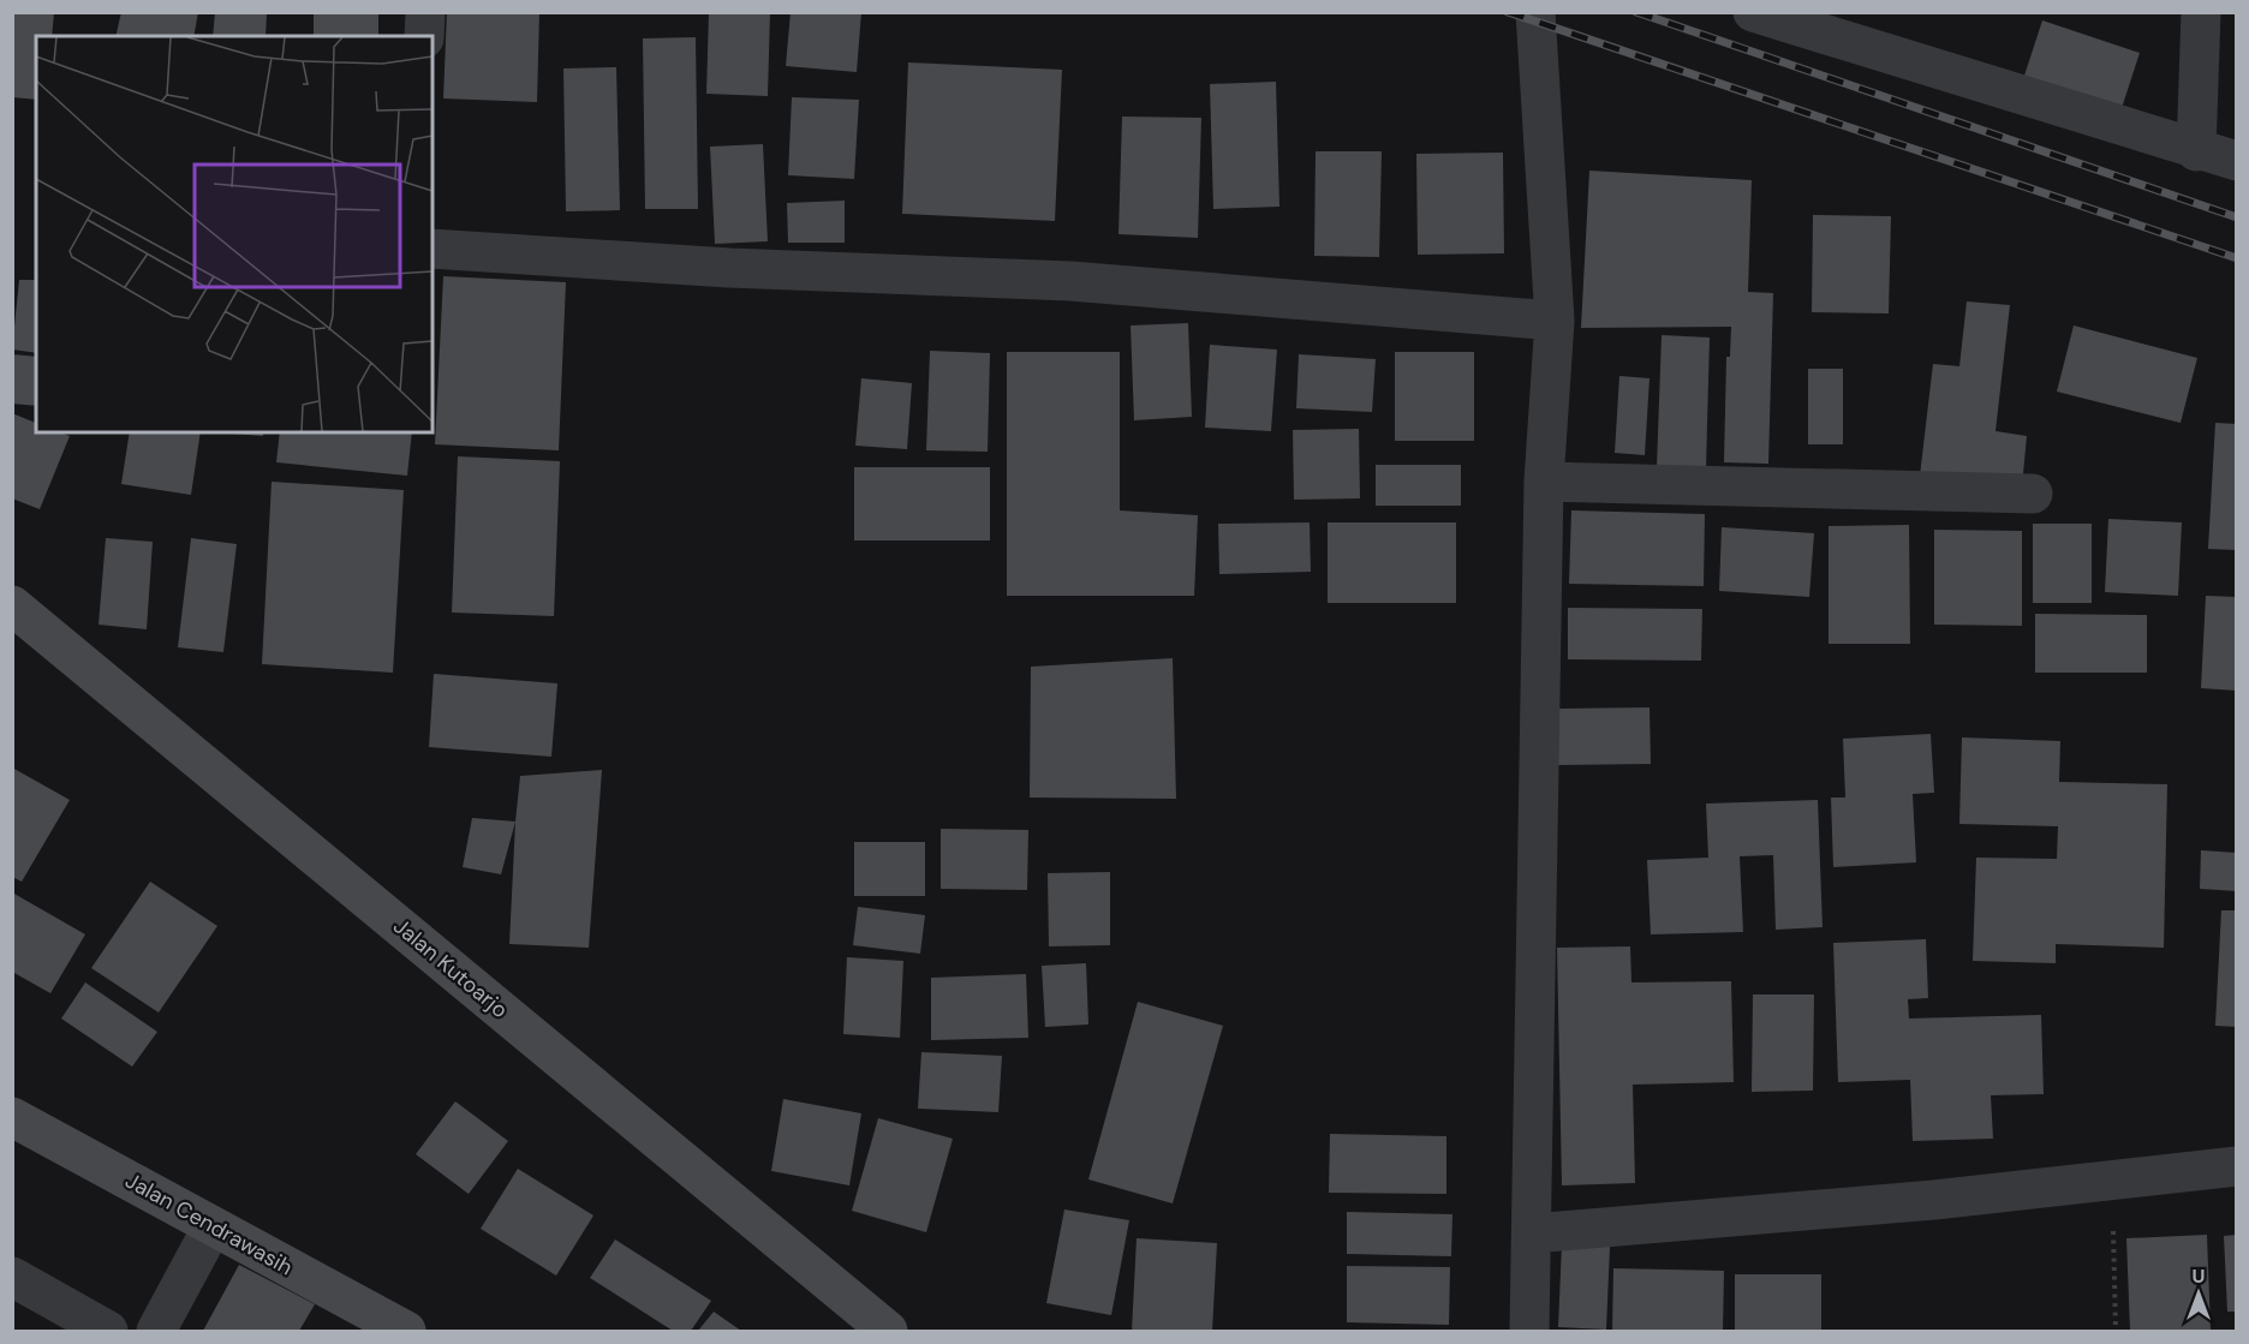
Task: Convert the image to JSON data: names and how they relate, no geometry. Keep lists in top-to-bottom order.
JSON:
{
  "streets": {
    "main road": ["Jalan Kutoarjo", "Jalan Cendrawasih"]
  },
  "north": "top"
}
